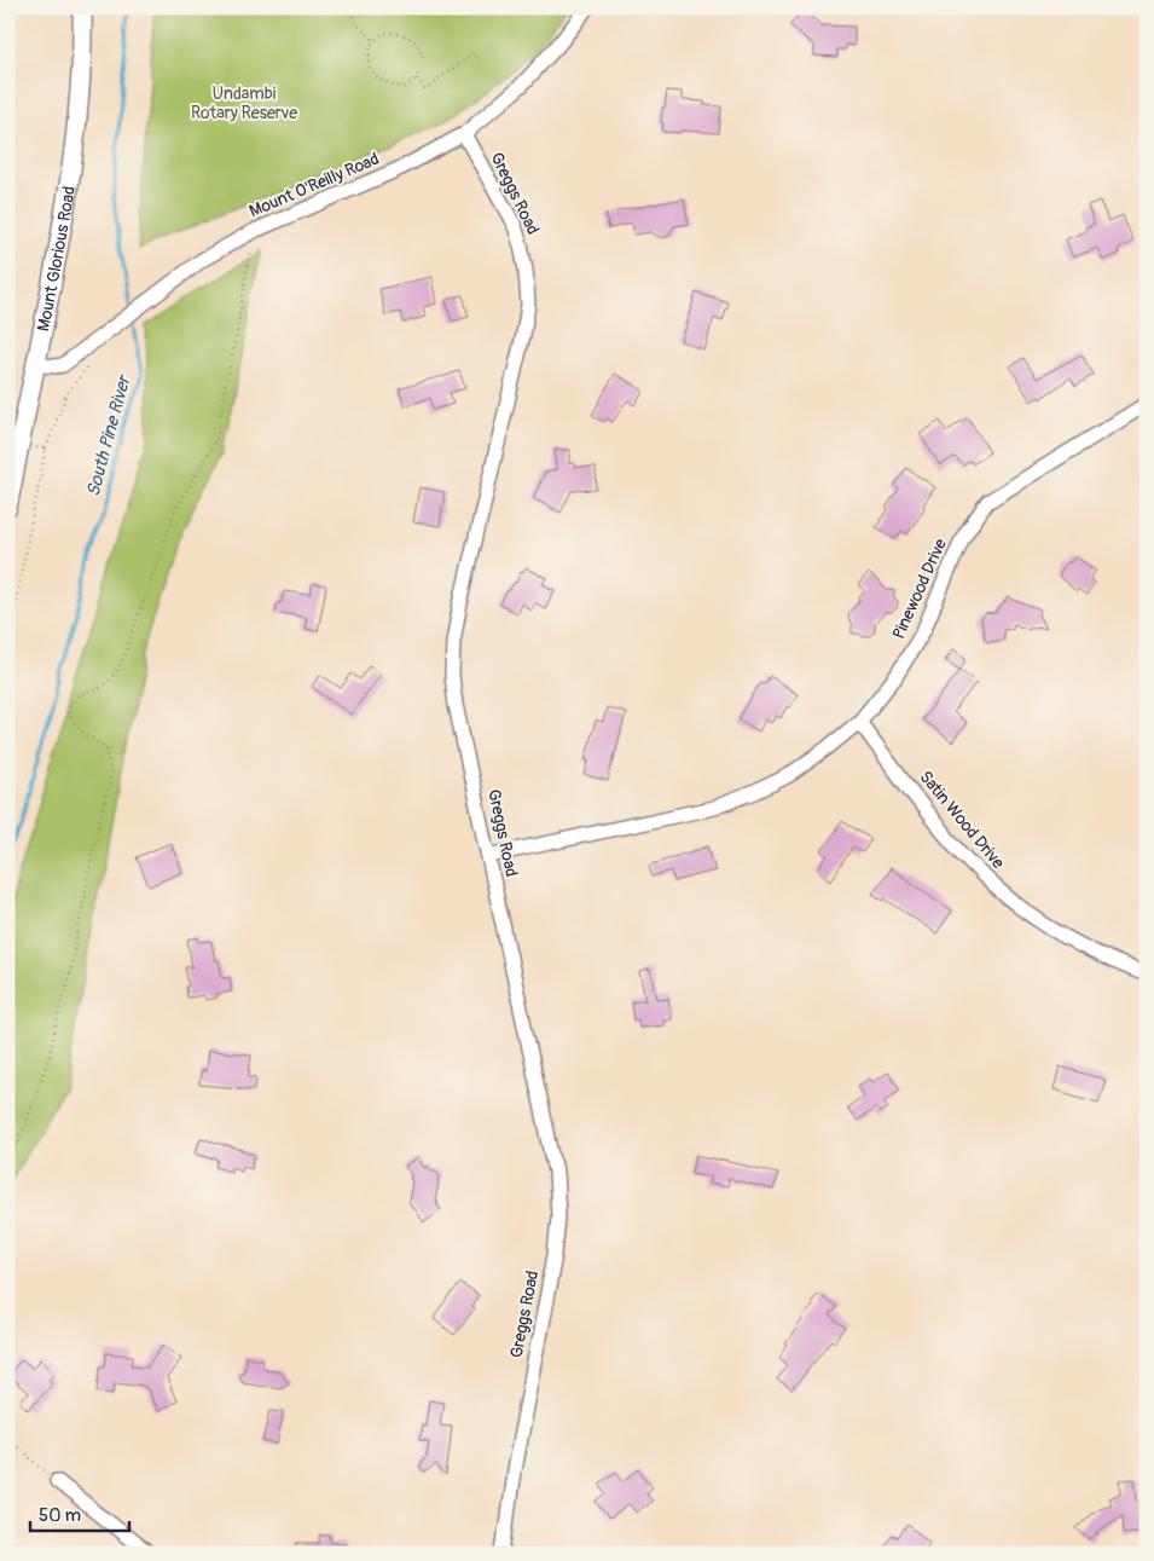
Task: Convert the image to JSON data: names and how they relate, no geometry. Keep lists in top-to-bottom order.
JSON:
{
  "streets": {
    "main road": ["Mount Glorious Road"],
    "street": [
      "Mount O'Reilly Road",
      "Greggs Road",
      "Pinewood Drive",
      "Satin Wood Drive"
    ]
  },
  "crossings": [
    ["Mount O'Reilly Road", "Greggs Road"],
    ["Mount O'Reilly Road", "Mount Glorious Road"],
    ["Greggs Road", "Pinewood Drive"],
    ["Pinewood Drive", "Satin Wood Drive"]
  ],
  "water": ["South Pine River"],
  "parks": ["Undambi Rotary Reserve"],
  "scale_bar": "50 m"
}
